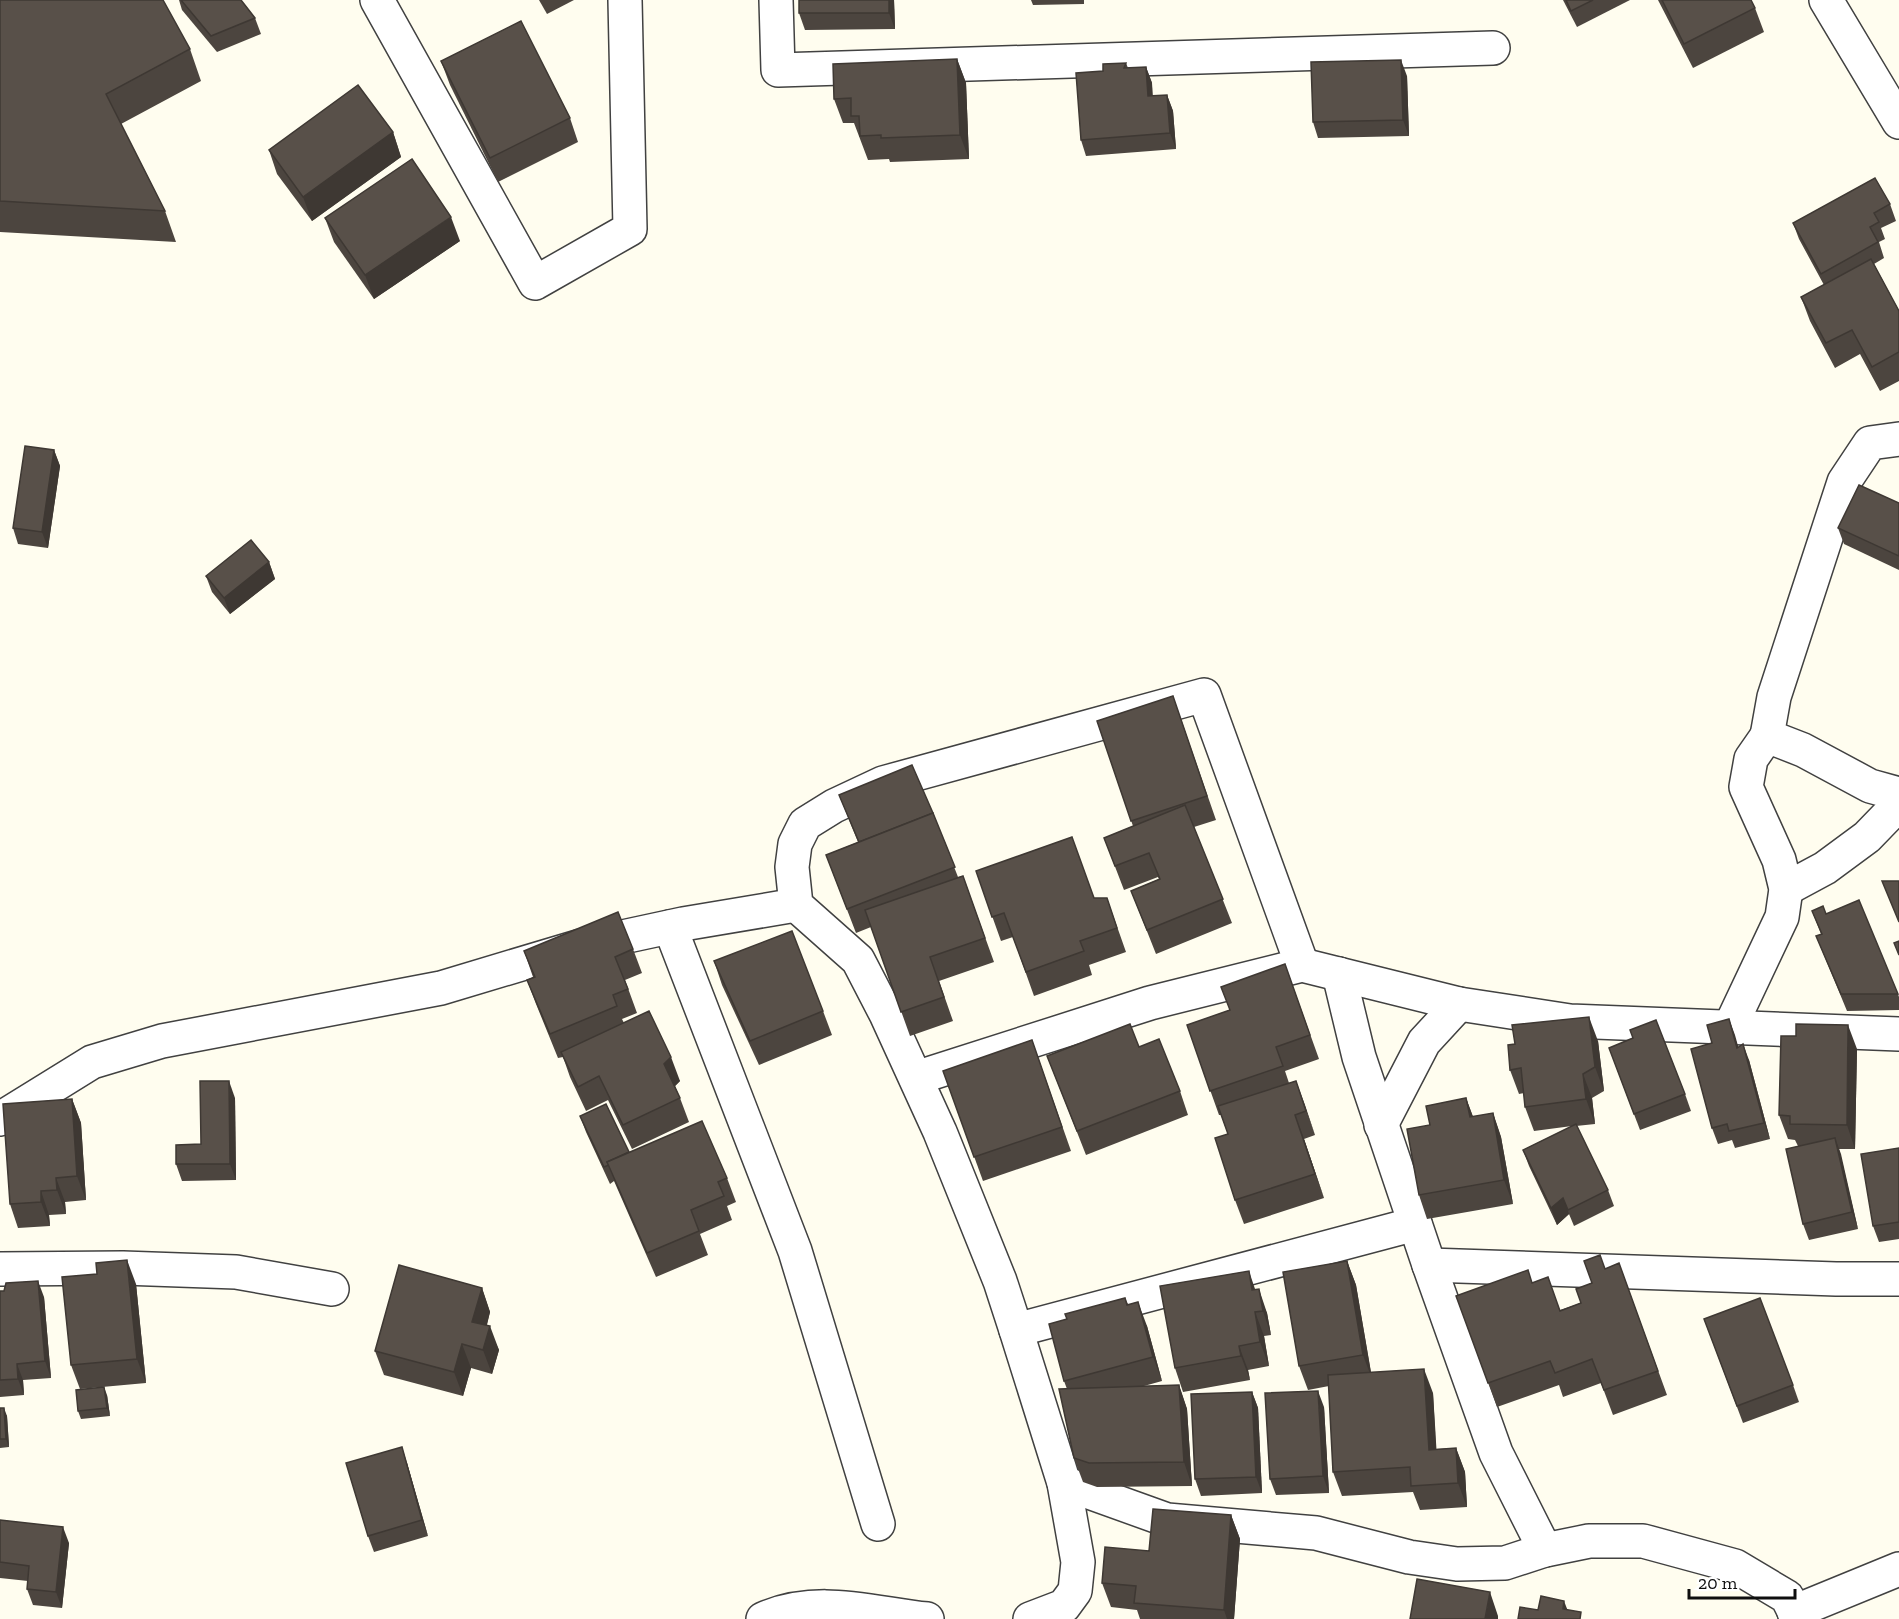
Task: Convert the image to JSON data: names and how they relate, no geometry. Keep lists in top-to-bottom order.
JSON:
{
  "scale_bar": "20 m"
}
